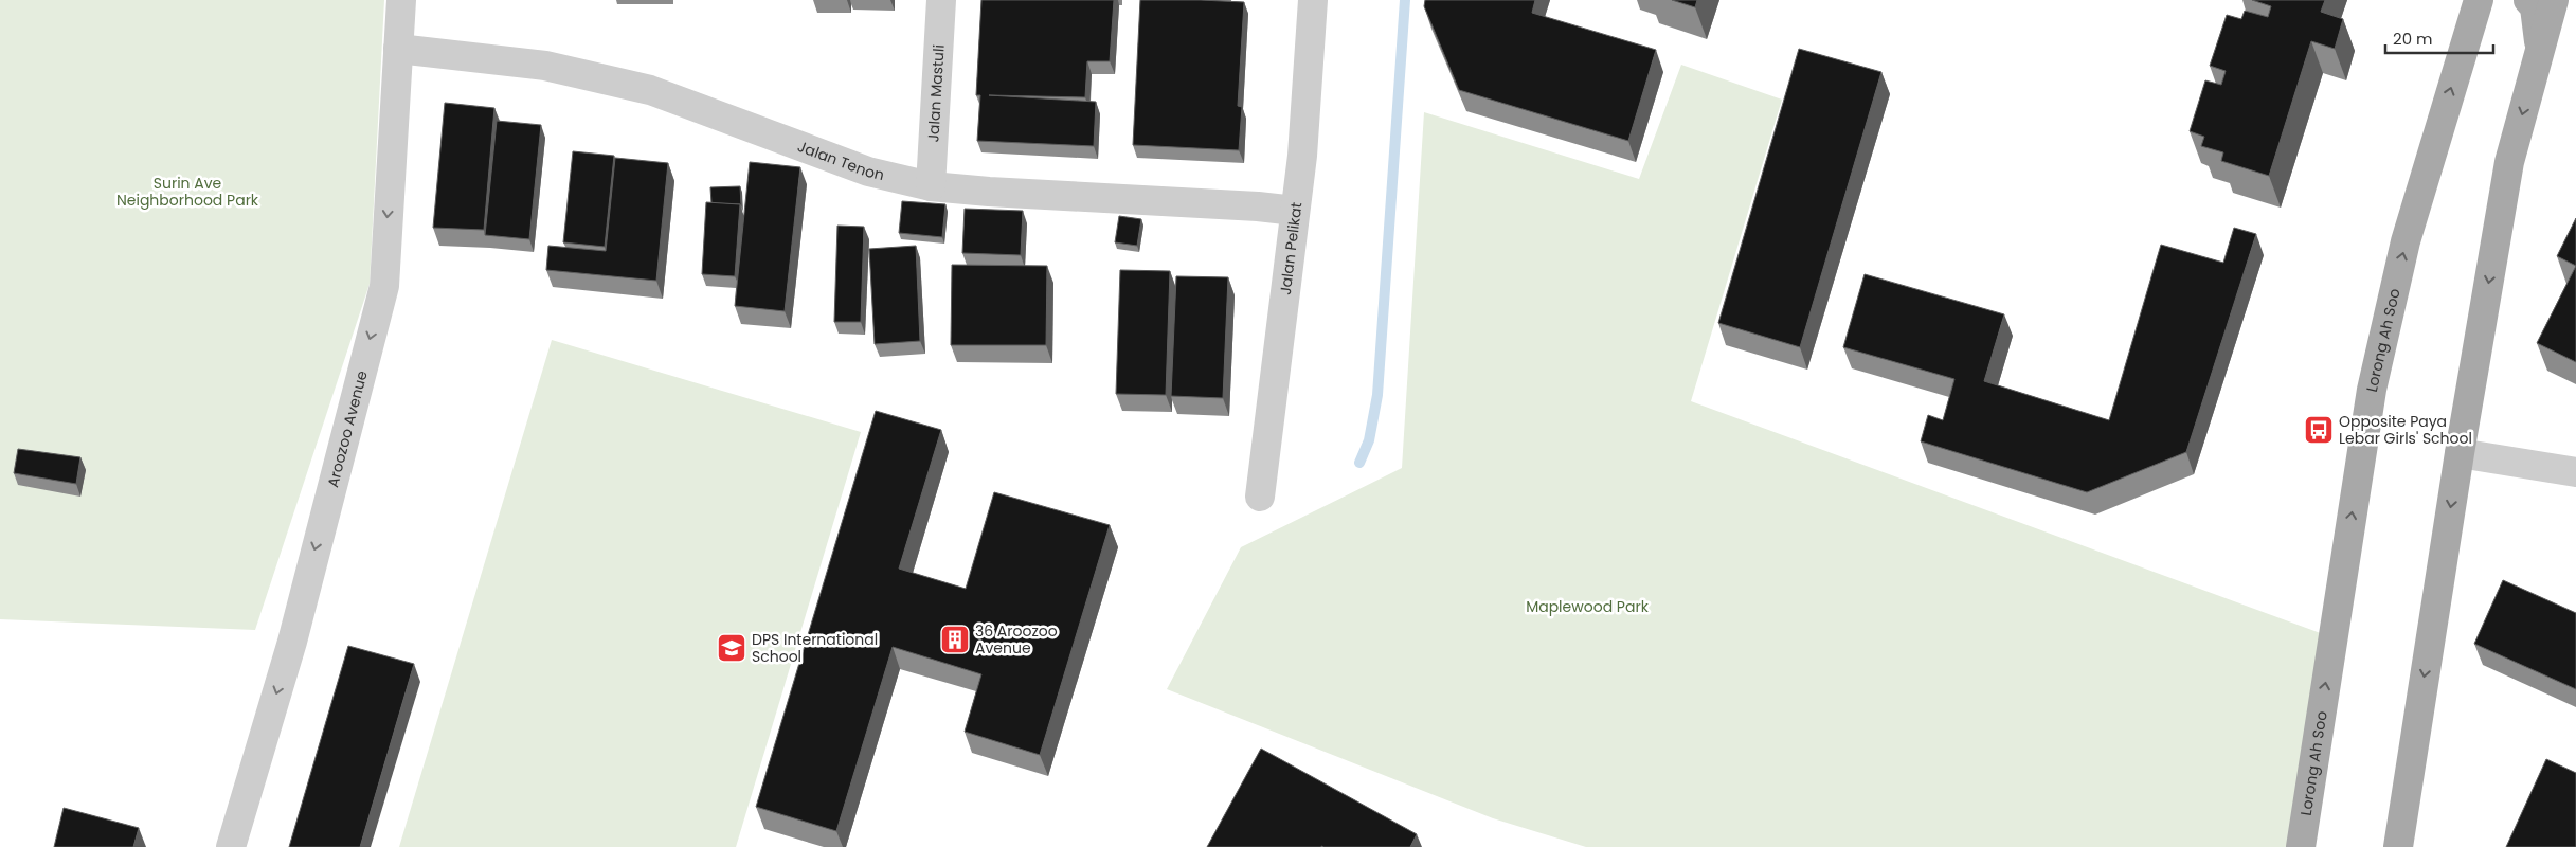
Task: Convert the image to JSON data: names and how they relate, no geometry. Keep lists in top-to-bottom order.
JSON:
{
  "streets": {
    "main road": ["Lorong Ah Soo"],
    "street": [
      "Jalan Mastuli",
      "Jalan Tenon",
      "Jalan Pelikat",
      "Aroozoo Avenue"
    ]
  },
  "crossings": [
    ["Jalan Mastuli", "Jalan Tenon"],
    ["Jalan Tenon", "Jalan Pelikat"],
    ["Jalan Tenon", "Aroozoo Avenue"]
  ],
  "one_way": ["Aroozoo Avenue"],
  "parks": ["Surin Ave Neighborhood Park", "Maplewood Park"],
  "places": {
    "bus stop": ["Opposite Paya Lebar Girls' School"],
    "building": ["36 Aroozoo Avenue"],
    "school or university": ["DPS International School"]
  },
  "scale_bar": "20 m"
}
